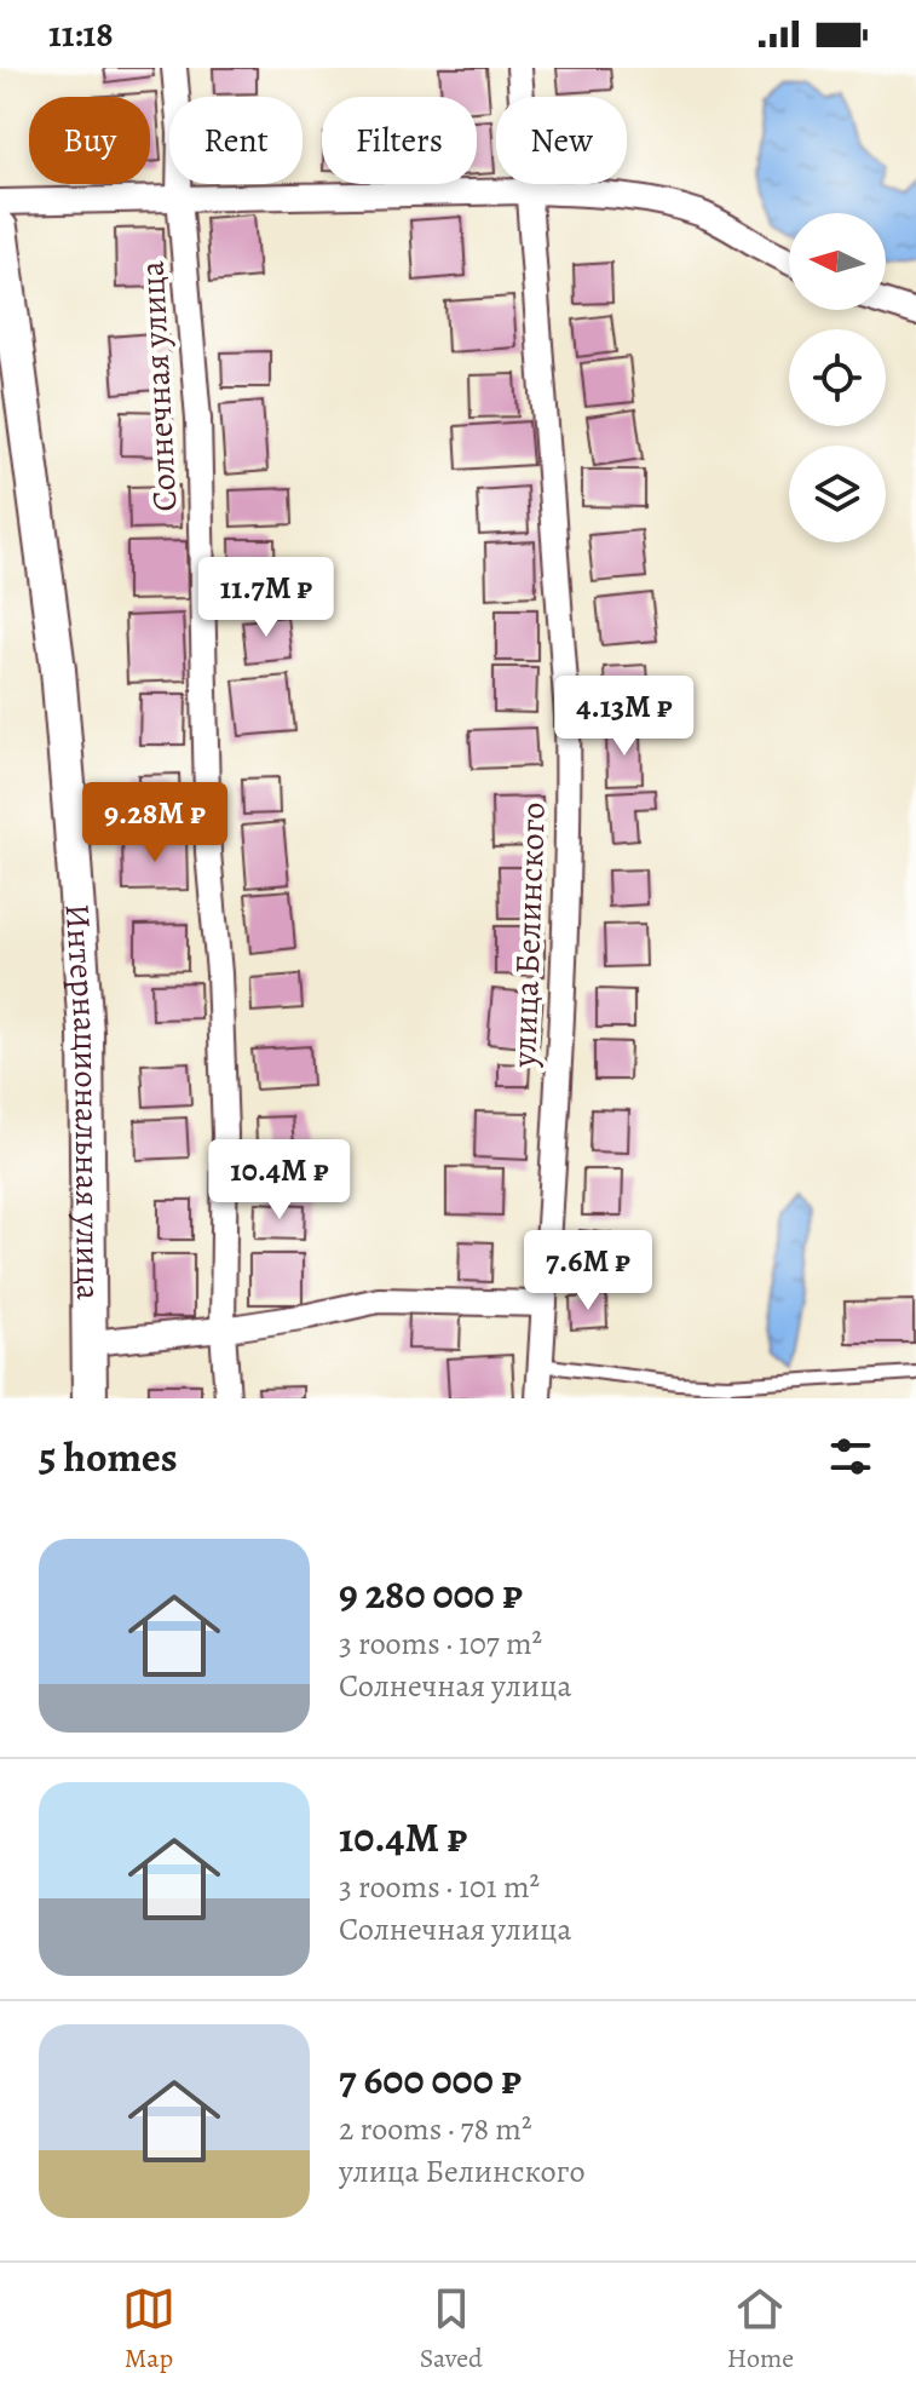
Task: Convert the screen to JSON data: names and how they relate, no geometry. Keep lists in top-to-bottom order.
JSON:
{
  "streets": {
    "main road": ["Интернациональная улица"],
    "street": ["Солнечная улица", "улица Белинского"]
  },
  "north": "left",
  "page": {
    "status": "11:18",
    "chip": [
      "Buy",
      "Rent",
      "Filters",
      "New"
    ],
    "price": [
      "11.7M ₽",
      "4.13M ₽",
      "9.28M ₽",
      "10.4M ₽",
      "7.6M ₽"
    ],
    "heading": "5 homes",
    "list": [
      {
        "name": "9 280 000 ₽",
        "note": "3 rooms · 107 m² · Солнечная улица"
      },
      {
        "name": "10.4M ₽",
        "note": "3 rooms · 101 m² · Солнечная улица"
      },
      {
        "name": "7 600 000 ₽",
        "note": "2 rooms · 78 m² · улица Белинского"
      }
    ],
    "tabs": ["Map", "Saved", "Home"]
  }
}
